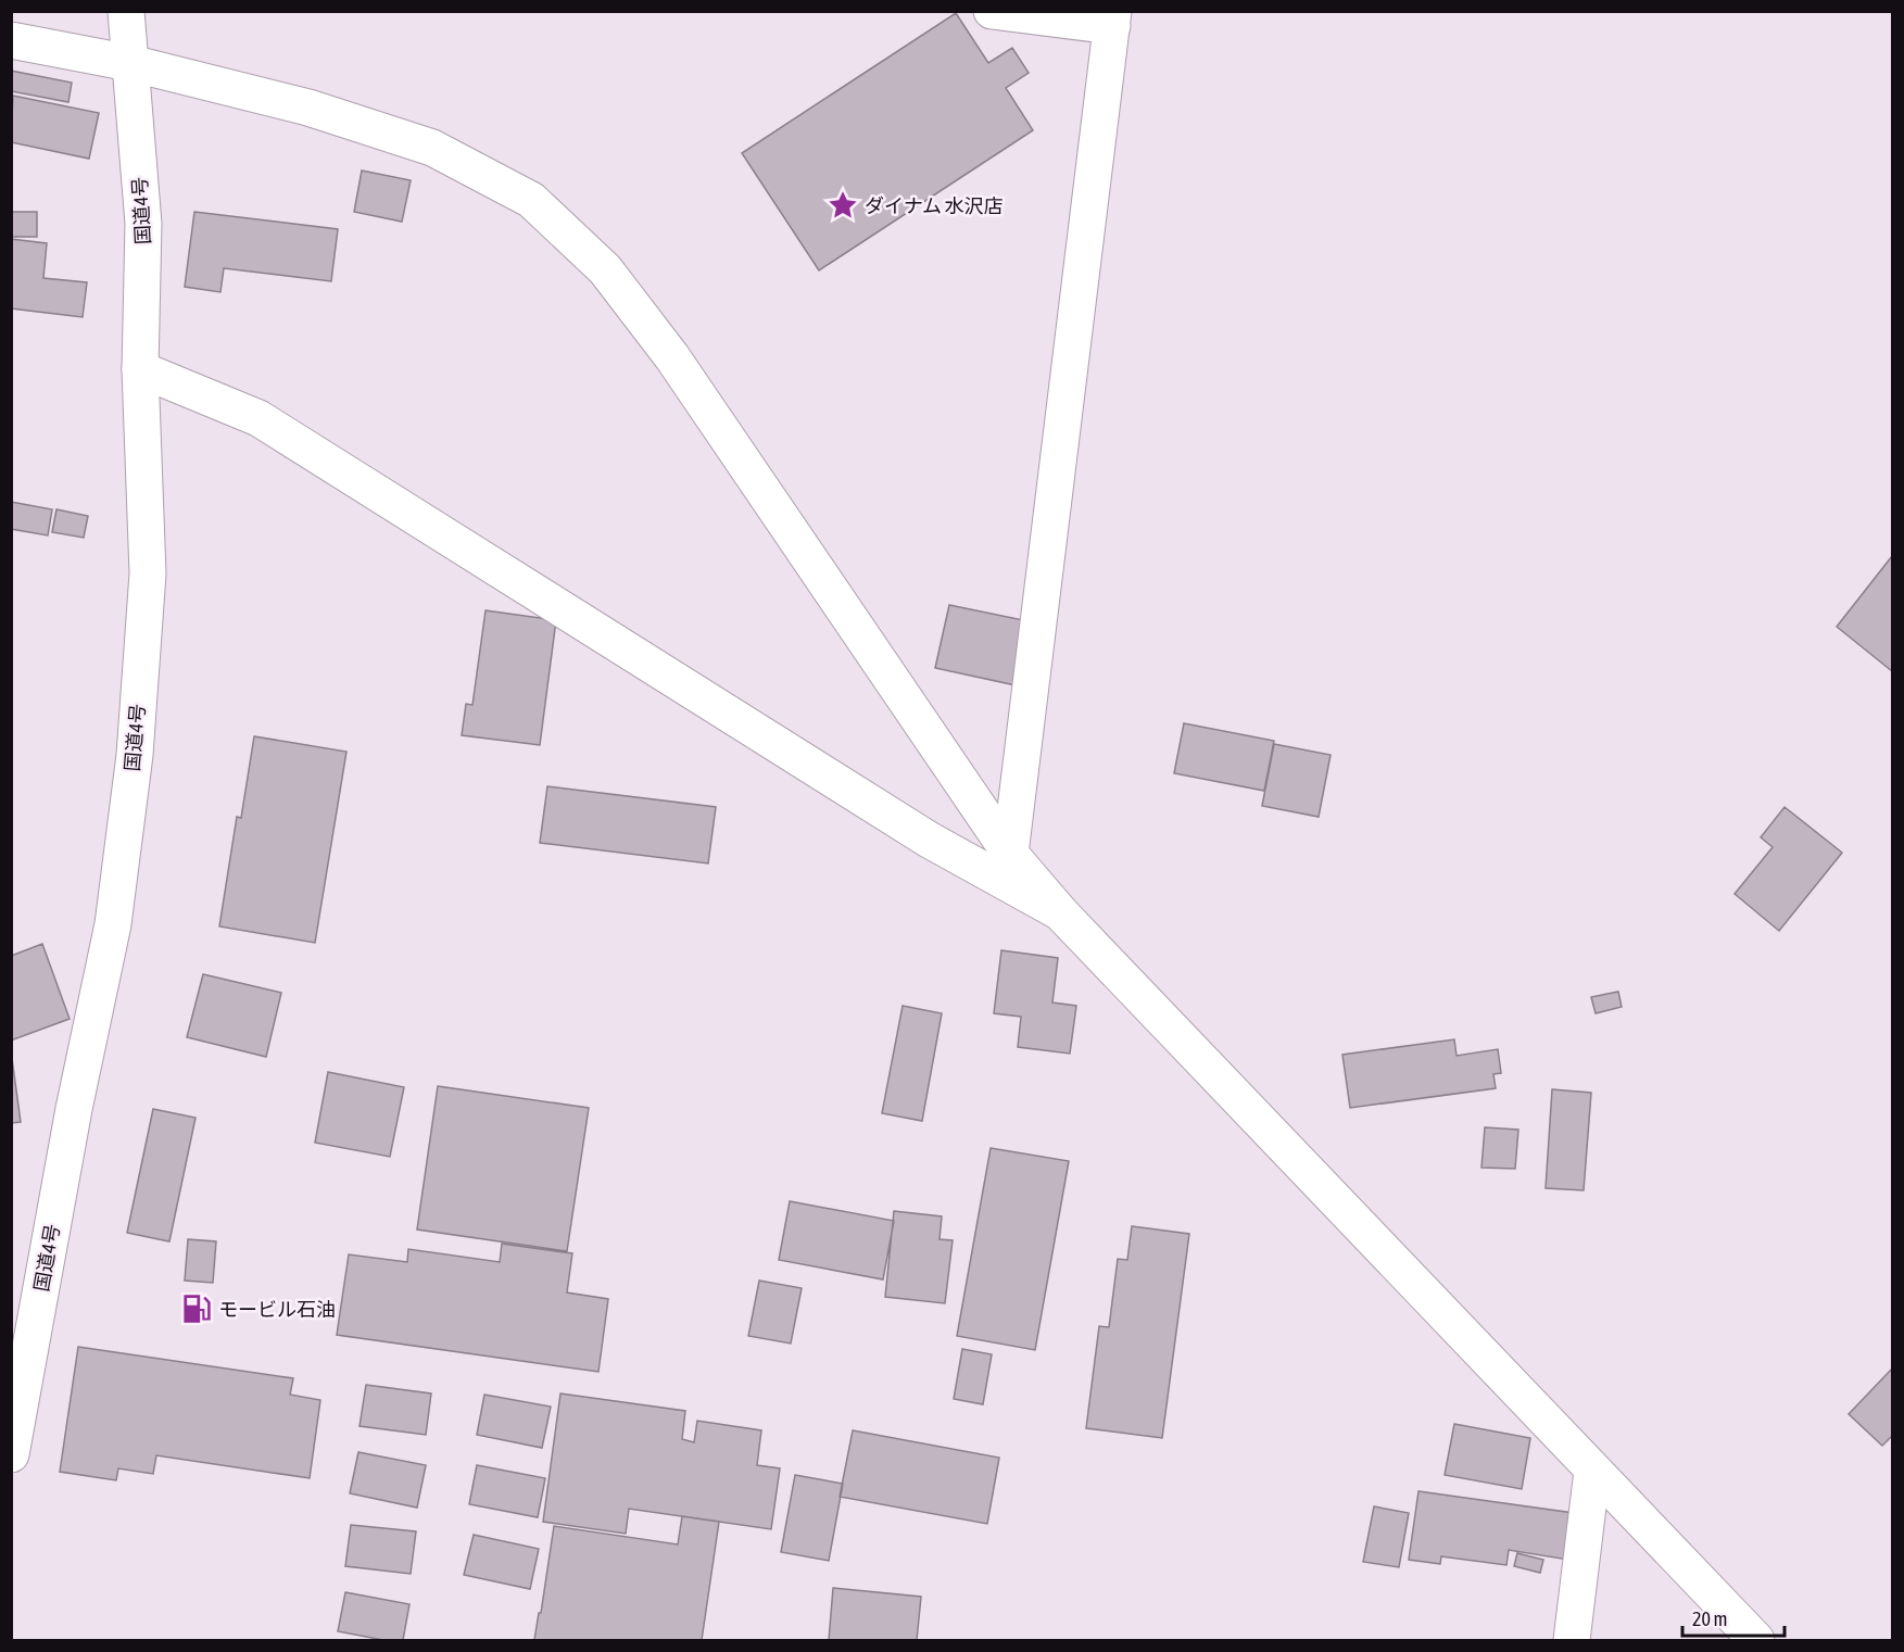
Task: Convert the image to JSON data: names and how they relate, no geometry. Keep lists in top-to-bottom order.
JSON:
{
  "streets": {
    "main road": ["国道4号"]
  },
  "places": {
    "place": ["ダイナム 水沢店"],
    "fuel station": ["モービル石油"]
  },
  "scale_bar": "20 m"
}
